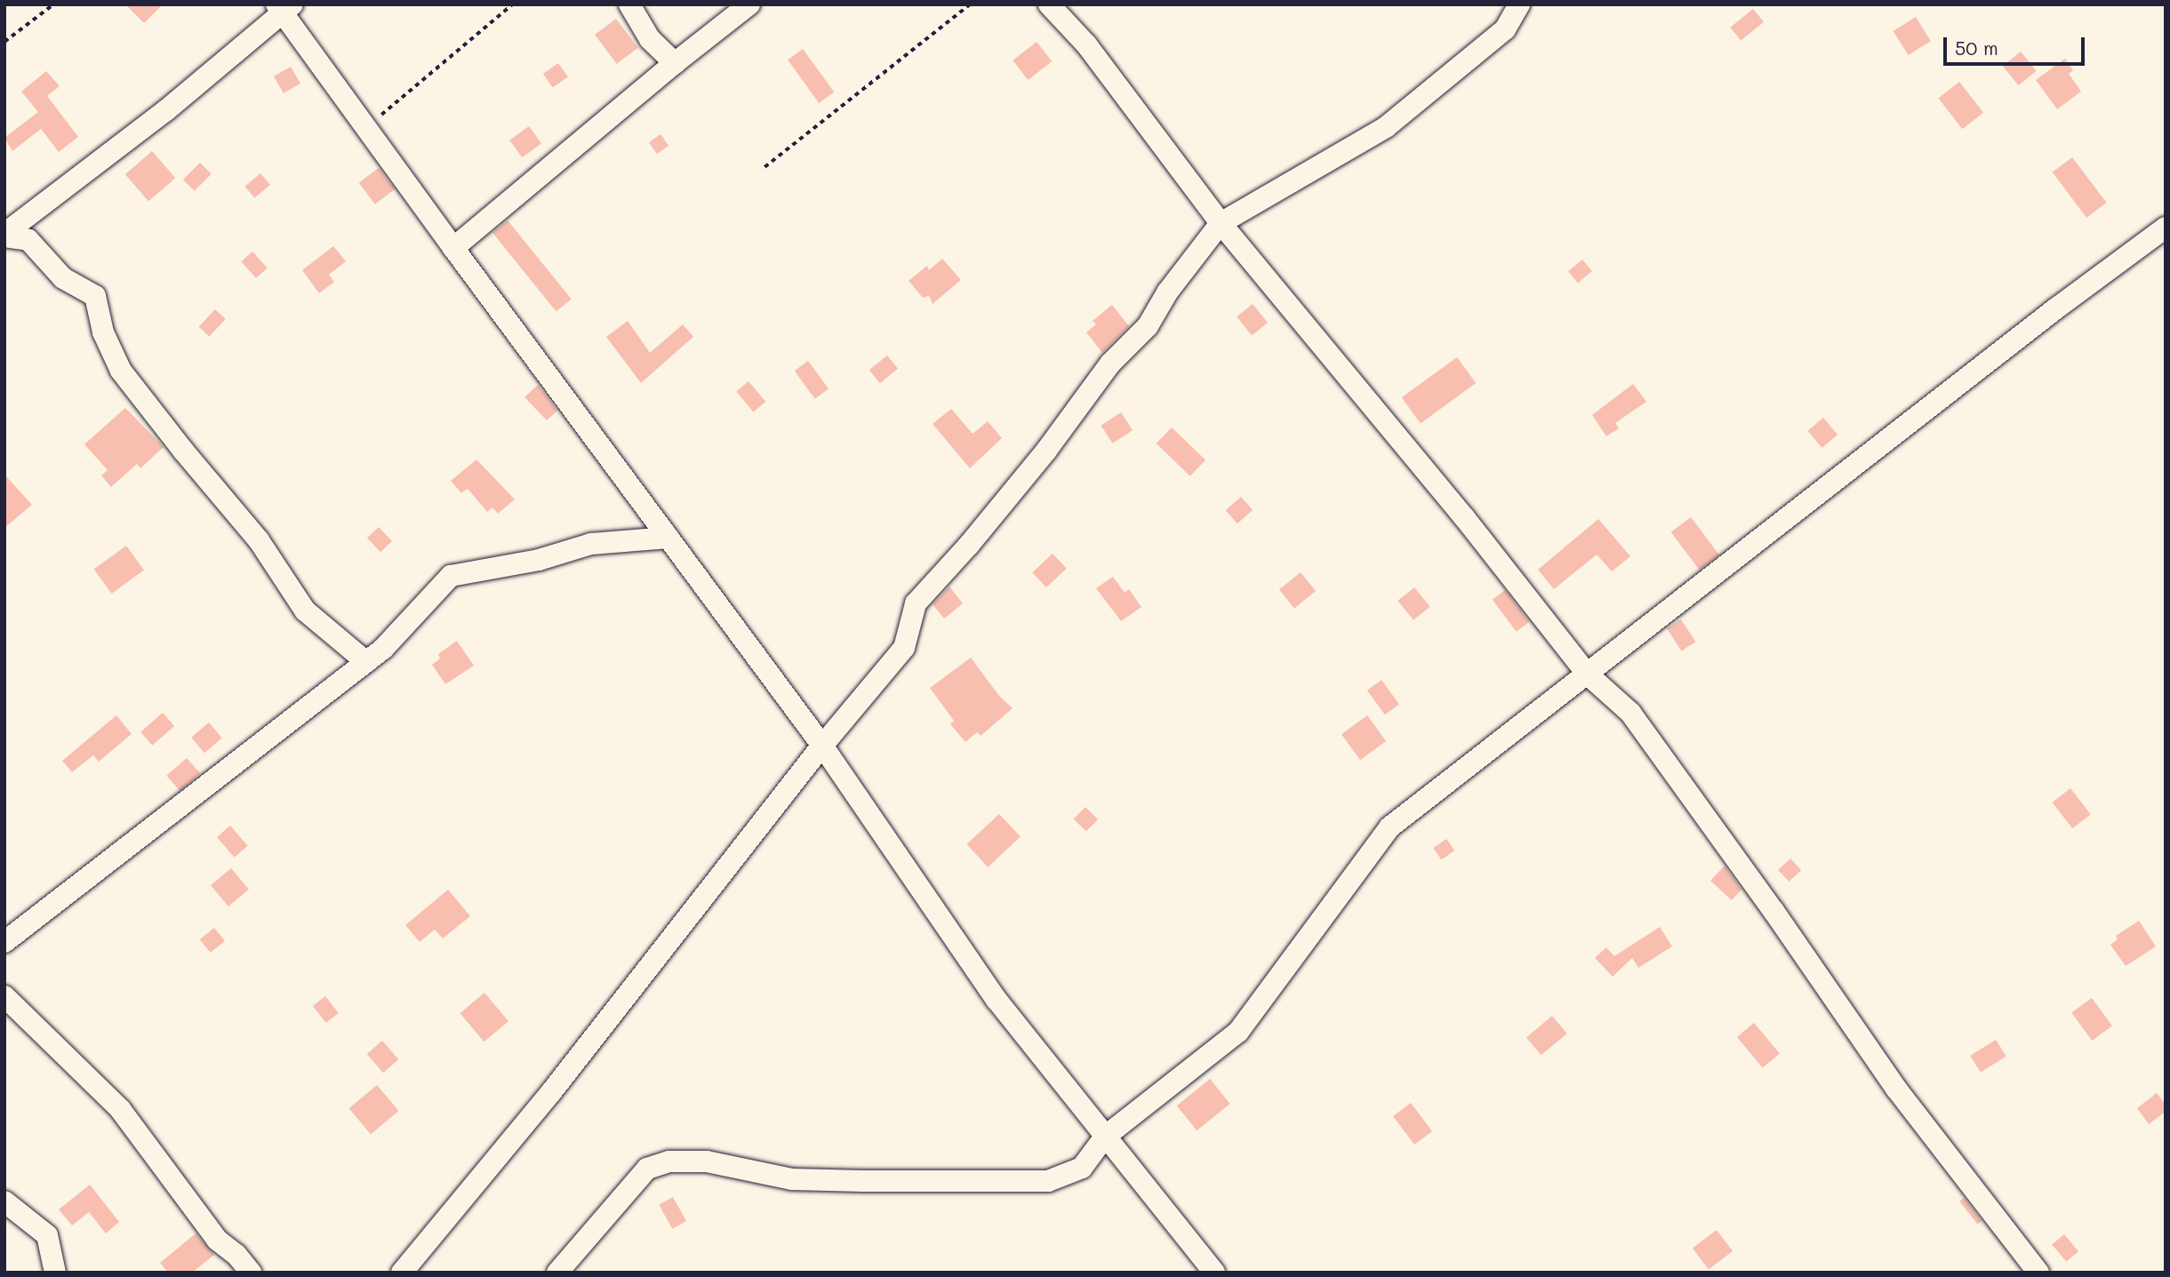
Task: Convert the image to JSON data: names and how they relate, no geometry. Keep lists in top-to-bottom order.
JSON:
{
  "scale_bar": "50 m"
}
